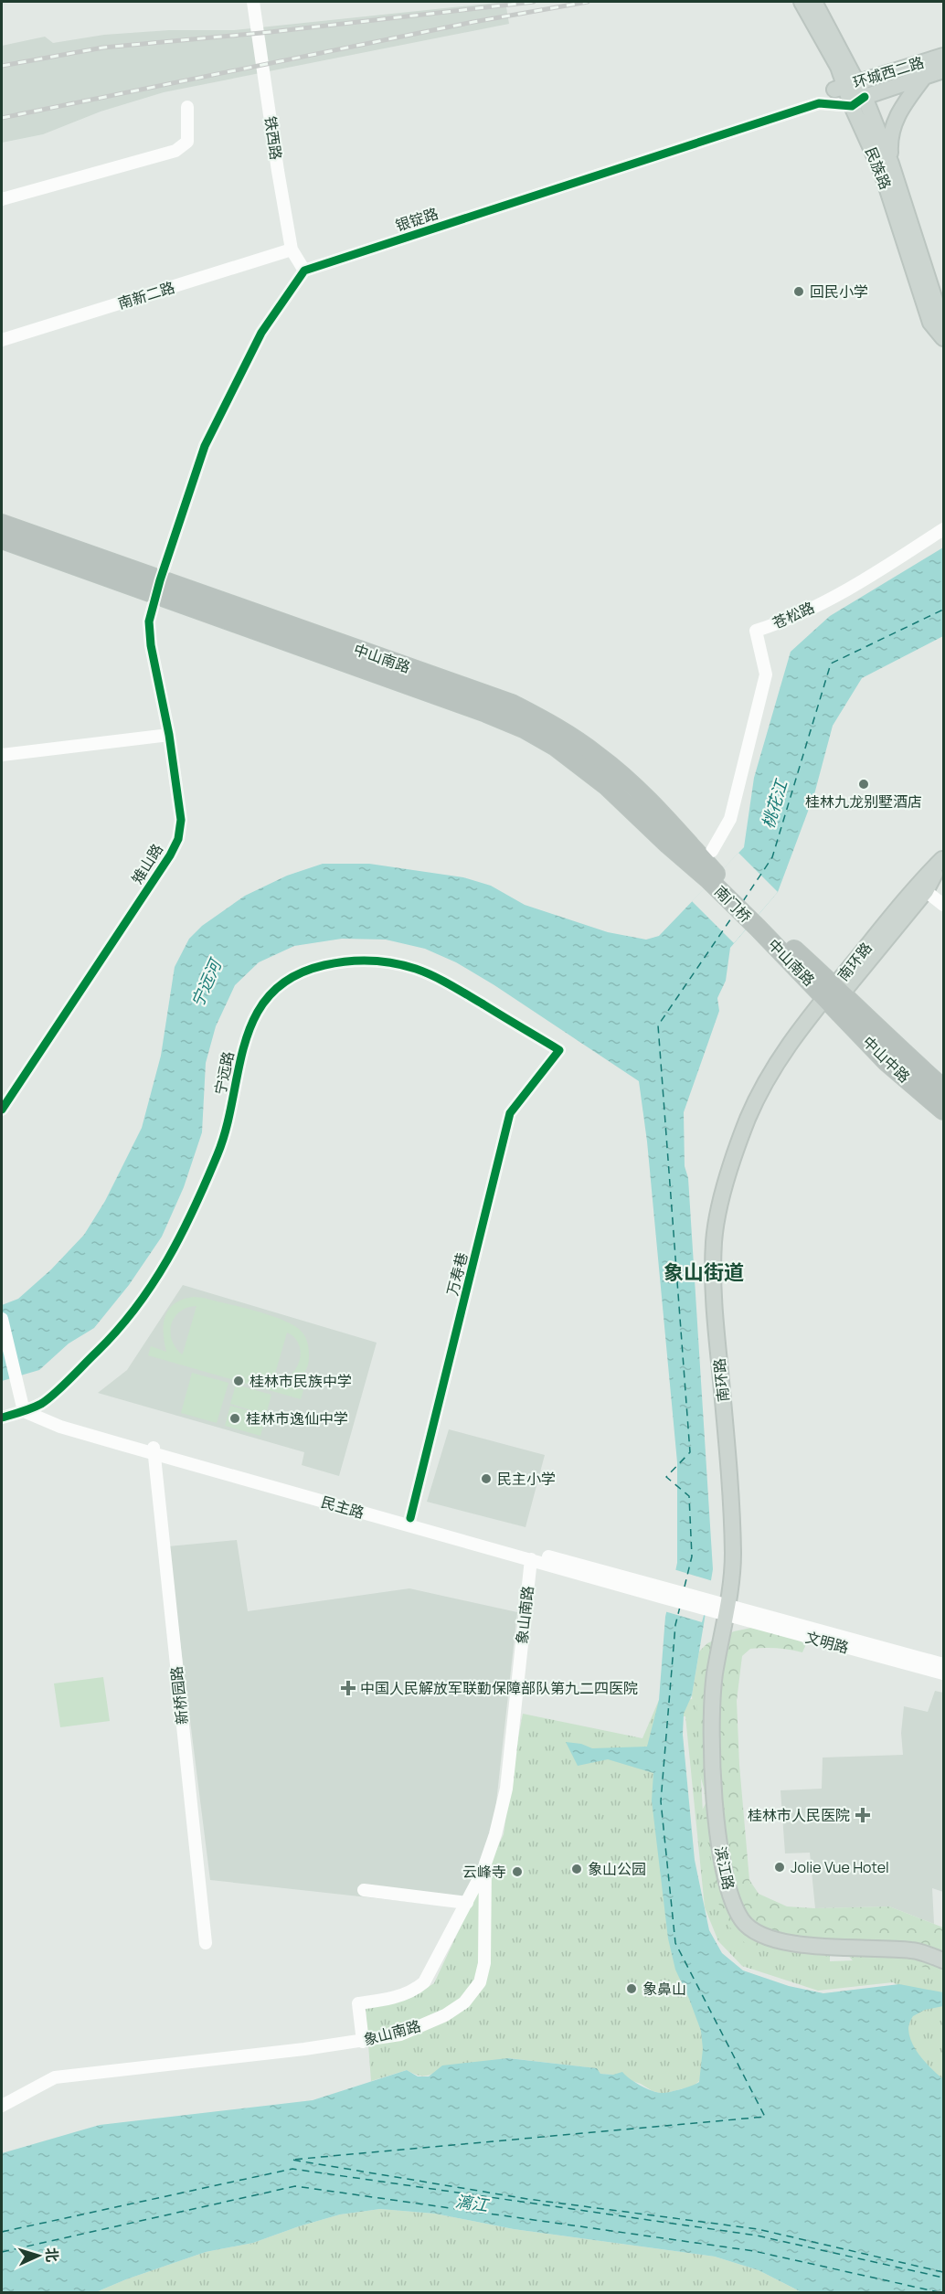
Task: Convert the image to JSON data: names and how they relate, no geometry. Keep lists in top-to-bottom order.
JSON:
{
  "streets": {
    "highway": ["中山南路", "南门桥", "中山中路"],
    "main road": [
      "环城西二路",
      "民族路",
      "南环路",
      "滨江路"
    ],
    "street": [
      "铁西路",
      "银锭路",
      "南新二路",
      "苍松路",
      "雉山路",
      "宁远路",
      "万寿巷",
      "民主路",
      "象山南路",
      "文明路",
      "新桥园路"
    ]
  },
  "crossings": [
    ["环城西二路", "民族路"],
    ["铁西路", "银锭路"],
    ["铁西路", "南新二路"],
    ["民族路", "银锭路"],
    ["中山南路", "雉山路"],
    ["中山南路", "南门桥"],
    ["中山南路", "南环路"],
    ["中山南路", "中山中路"],
    ["南环路", "中山中路"],
    ["南环路", "文明路"],
    ["南环路", "滨江路"],
    ["宁远路", "万寿巷"],
    ["宁远路", "民主路"],
    ["万寿巷", "民主路"],
    ["民主路", "象山南路"],
    ["民主路", "文明路"],
    ["民主路", "新桥园路"],
    ["文明路", "滨江路"]
  ],
  "districts": ["象山街道"],
  "water": ["桃花江", "宁远河", "漓江"],
  "places": {
    "other": [
      "回民小学",
      "桂林九龙别墅酒店",
      "桂林市民族中学",
      "桂林市逸仙中学",
      "民主小学",
      "Jolie Vue Hotel",
      "象山公园",
      "云峰寺",
      "象鼻山"
    ],
    "health": ["中国人民解放军联勤保障部队第九二四医院", "桂林市人民医院"]
  },
  "north": "right"
}
